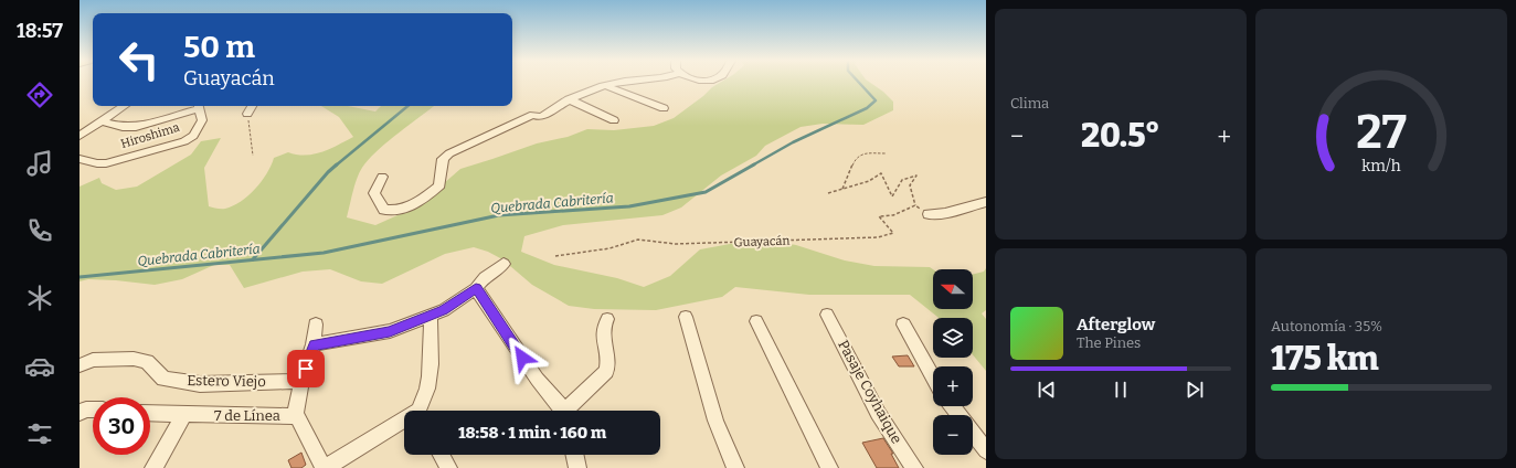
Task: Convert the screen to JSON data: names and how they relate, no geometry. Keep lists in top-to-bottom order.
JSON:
{
  "streets": {
    "street": [
      "Hiroshima",
      "Estero Viejo",
      "Pasaje Coyhaique",
      "7 de Línea"
    ],
    "path": ["Guayacán"]
  },
  "water": ["Quebrada Cabritería"],
  "north": "left",
  "page": {
    "tabs": "18:57",
    "tile": [
      "Clima",
      ["Autonomía · 35%", "175 km"]
    ],
    "turn": ["50 m", "Guayacán"],
    "heat": ["−", "20.5°", "+"],
    "map_buttons": ["+", "−"],
    "song": ["Afterglow", "The Pines"],
    "limit": "30",
    "trip": "18:58 · 1 min · 160 m",
    "gauge": ["27", "km/h"]
  }
}
